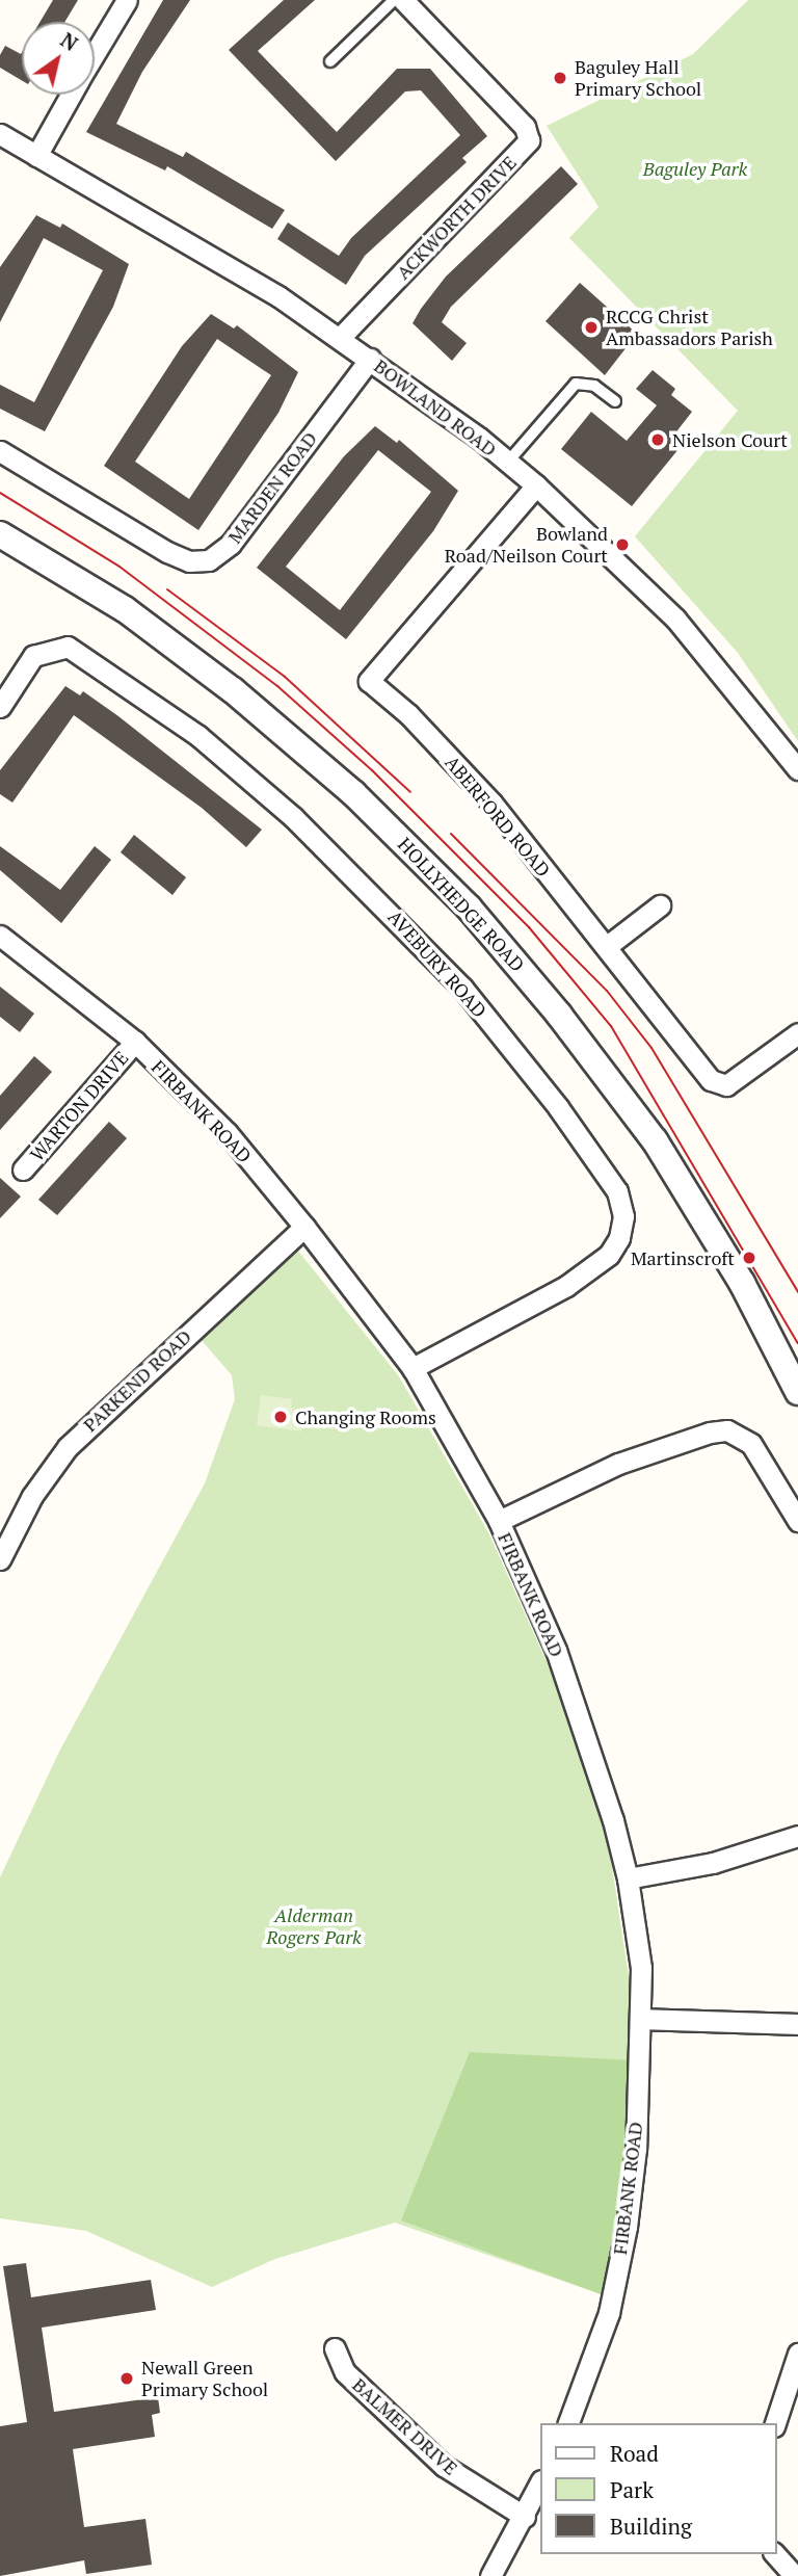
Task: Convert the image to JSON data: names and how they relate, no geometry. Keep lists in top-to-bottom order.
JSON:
{
  "streets": {
    "street": [
      "ACKWORTH DRIVE",
      "BOWLAND ROAD",
      "MARDEN ROAD",
      "ABERFORD ROAD",
      "HOLLYHEDGE ROAD",
      "AVEBURY ROAD",
      "WARTON DRIVE",
      "FIRBANK ROAD",
      "PARKEND ROAD",
      "BALMER DRIVE"
    ]
  },
  "crossings": [
    ["ACKWORTH DRIVE", "BOWLAND ROAD"],
    ["BOWLAND ROAD", "MARDEN ROAD"],
    ["BOWLAND ROAD", "ABERFORD ROAD"],
    ["AVEBURY ROAD", "FIRBANK ROAD"],
    ["WARTON DRIVE", "FIRBANK ROAD"],
    ["FIRBANK ROAD", "PARKEND ROAD"]
  ],
  "parks": ["Baguley Park", "Alderman Rogers Park"],
  "places": [
    "Baguley Hall Primary School",
    "RCCG Christ Ambassadors Parish",
    "Nielson Court",
    "Bowland Road/Neilson Court",
    "Martinscroft",
    "Changing Rooms",
    "Newall Green Primary School"
  ],
  "legend": ["Road", "Park", "Building"],
  "north": "top right"
}
